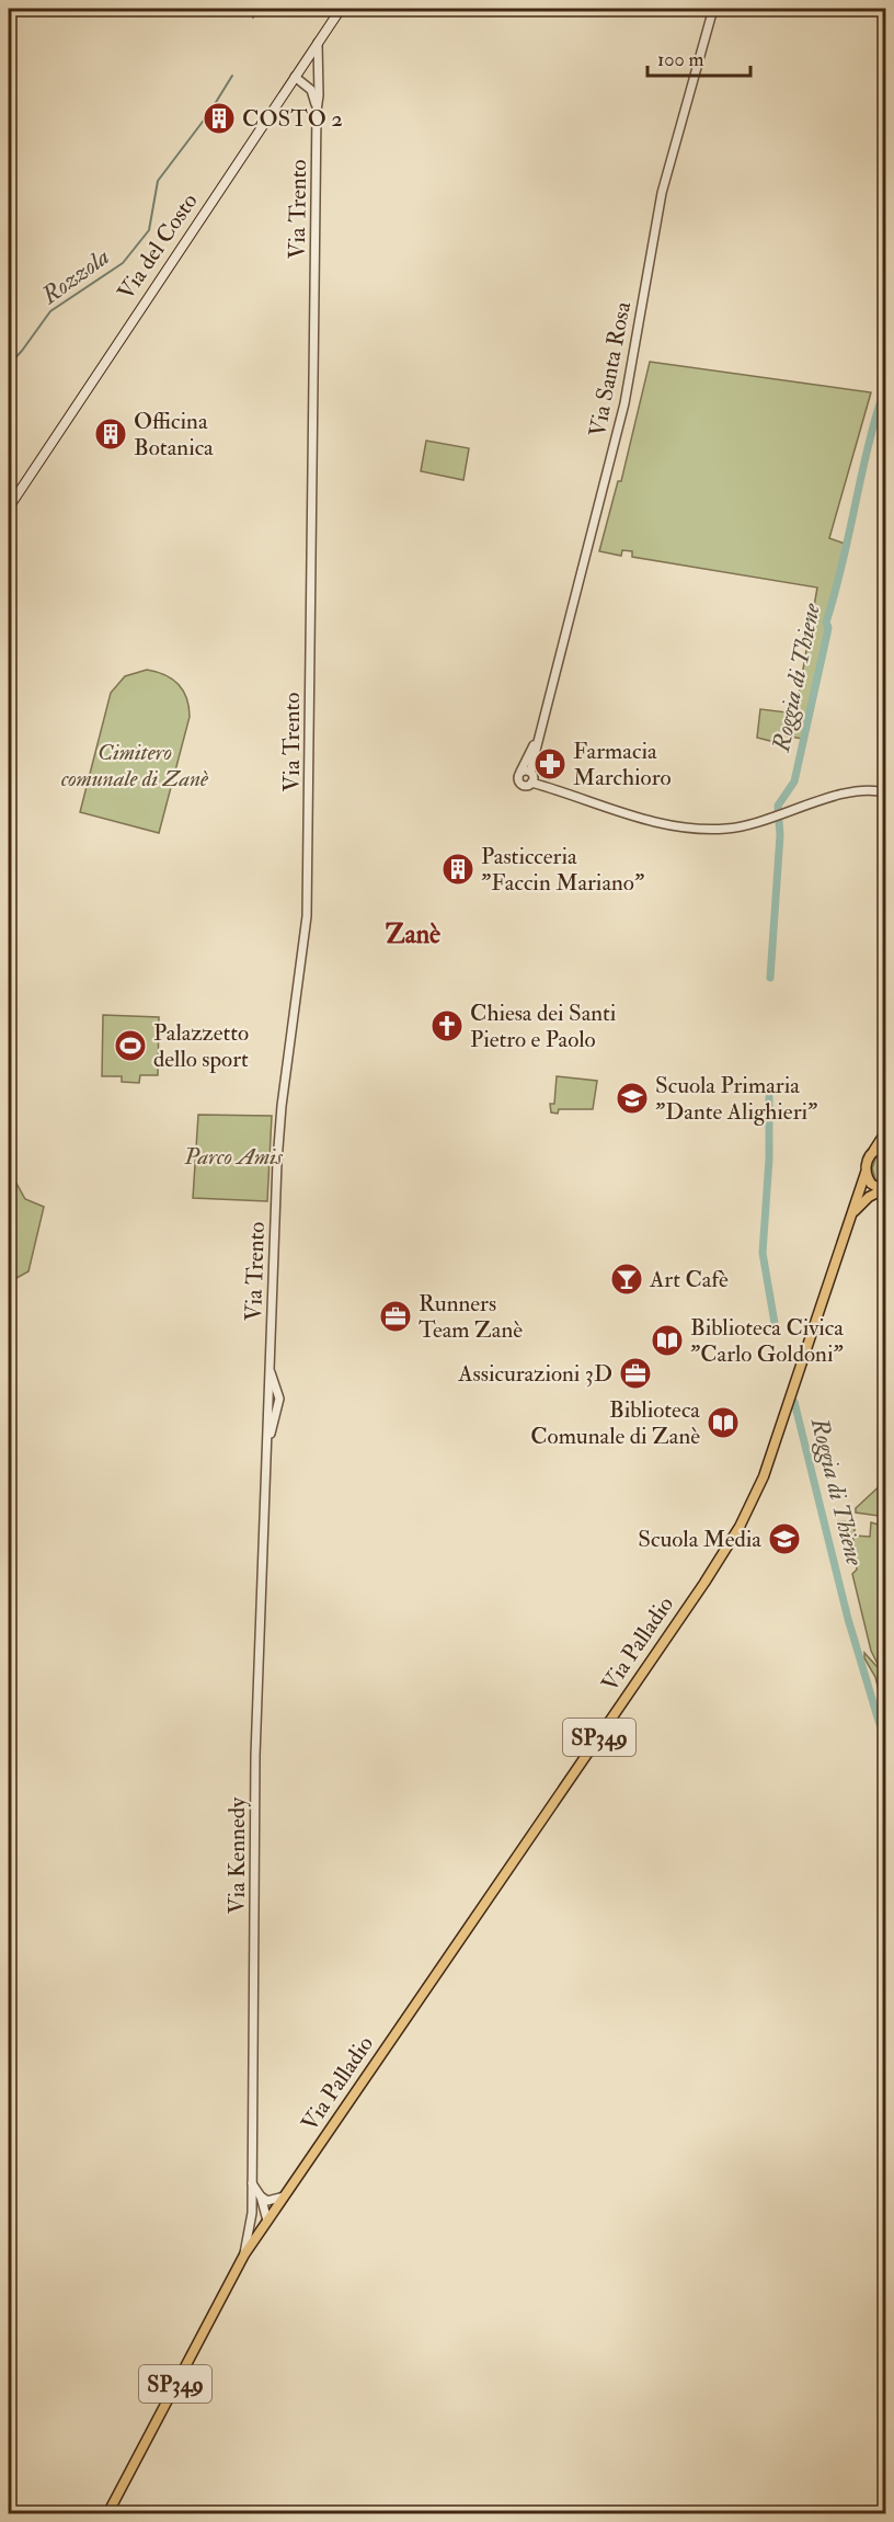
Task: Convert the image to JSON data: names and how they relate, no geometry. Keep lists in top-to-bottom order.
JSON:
{
  "streets": {
    "main road": ["Via del Costo", "Via Palladio", "SP349"],
    "street": ["Via Trento", "Via Santa Rosa", "Via Kennedy"]
  },
  "crossings": [
    ["Via Trento", "Via del Costo"],
    ["Via Trento", "Via Kennedy"],
    ["Via Palladio", "SP349"],
    ["SP349", "Via Kennedy"]
  ],
  "districts": ["Zanè"],
  "water": ["Rozzola", "Roggia di Thiene"],
  "parks": ["Cimitero comunale di Zanè", "Parco Amis"],
  "places": {
    "building": ["COSTO 2", "Officina Botanica", "Pasticceria \"Faccin Mariano\""],
    "pharmacy": ["Farmacia Marchioro"],
    "church": ["Chiesa dei Santi Pietro e Paolo"],
    "sports": ["Palazzetto dello sport"],
    "school or university": ["Scuola Primaria \"Dante Alighieri\"", "Scuola Media"],
    "bar": ["Art Cafè"],
    "office": ["Runners Team Zanè", "Assicurazioni 3D"],
    "library": ["Biblioteca Civica \"Carlo Goldoni\"", "Biblioteca Comunale di Zanè"]
  },
  "scale_bar": "100 m"
}
